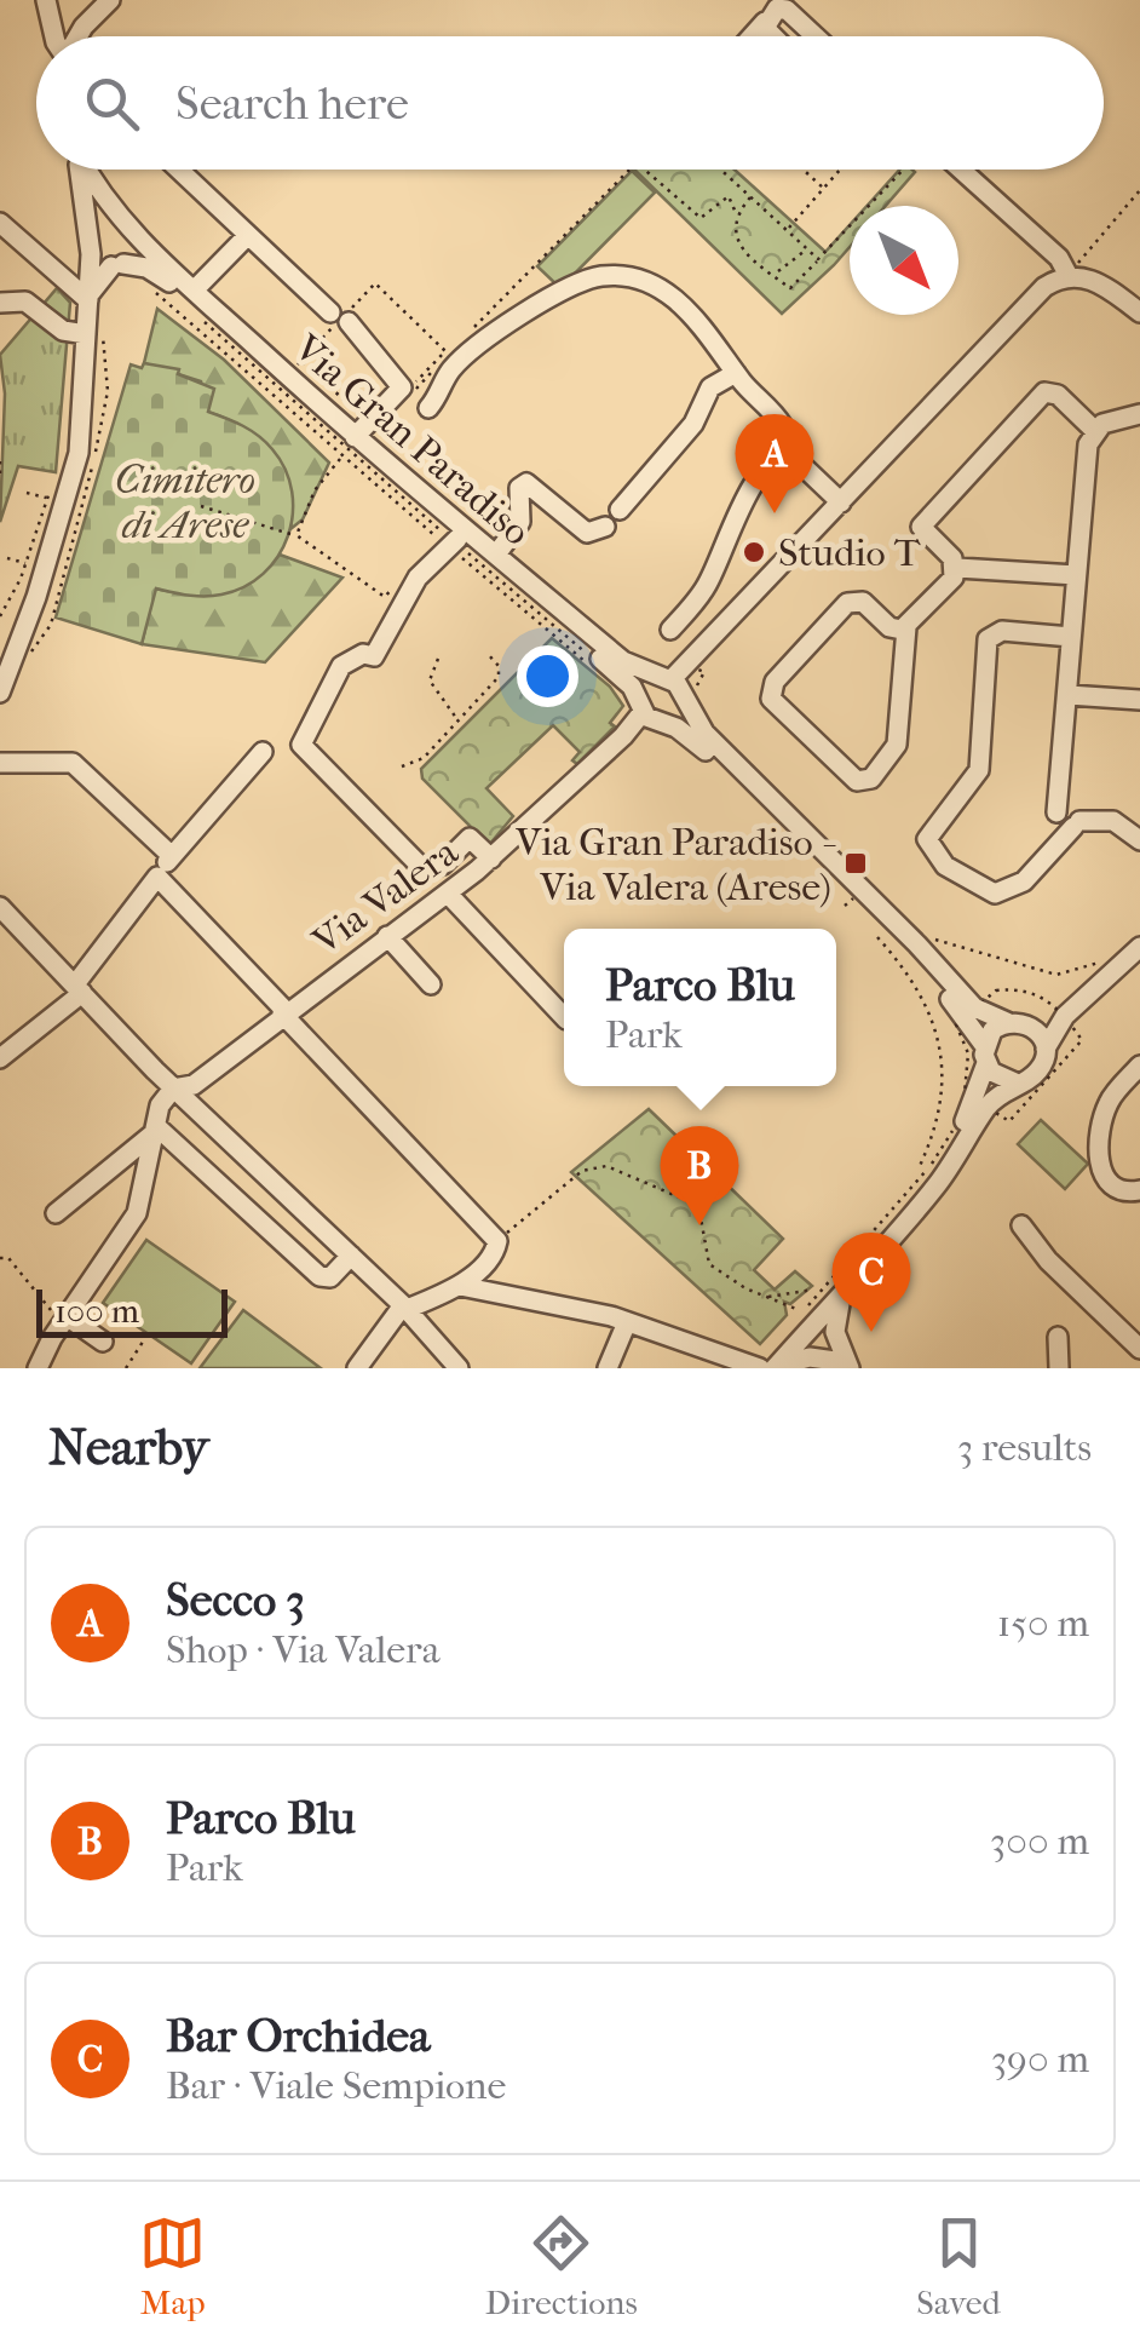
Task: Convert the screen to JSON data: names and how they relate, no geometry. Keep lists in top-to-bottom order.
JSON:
{
  "streets": {
    "street": ["Via Gran Paradiso", "Via Valera"]
  },
  "crossings": [
    ["Via Gran Paradiso", "Via Valera"]
  ],
  "parks": ["Cimitero di Arese"],
  "places": {
    "other": ["Studio T"],
    "transit": ["Via Gran Paradiso - Via Valera (Arese)"]
  },
  "scale_bar": "100 m",
  "north": "bottom right",
  "page": {
    "search": "Search here",
    "pins": ["A", "B", "C"],
    "popup": ["Parco Blu", "Park"],
    "scale": "100 m",
    "heading": ["Nearby", "3 results"],
    "list": [
      {
        "mark": "A",
        "name": "Secco 3",
        "note": "Shop · Via Valera",
        "value": "150 m"
      },
      {
        "mark": "B",
        "name": "Parco Blu",
        "note": "Park",
        "value": "300 m"
      },
      {
        "mark": "C",
        "name": "Bar Orchidea",
        "note": "Bar · Viale Sempione",
        "value": "390 m"
      }
    ],
    "nav": ["Map", "Directions", "Saved"]
  }
}
